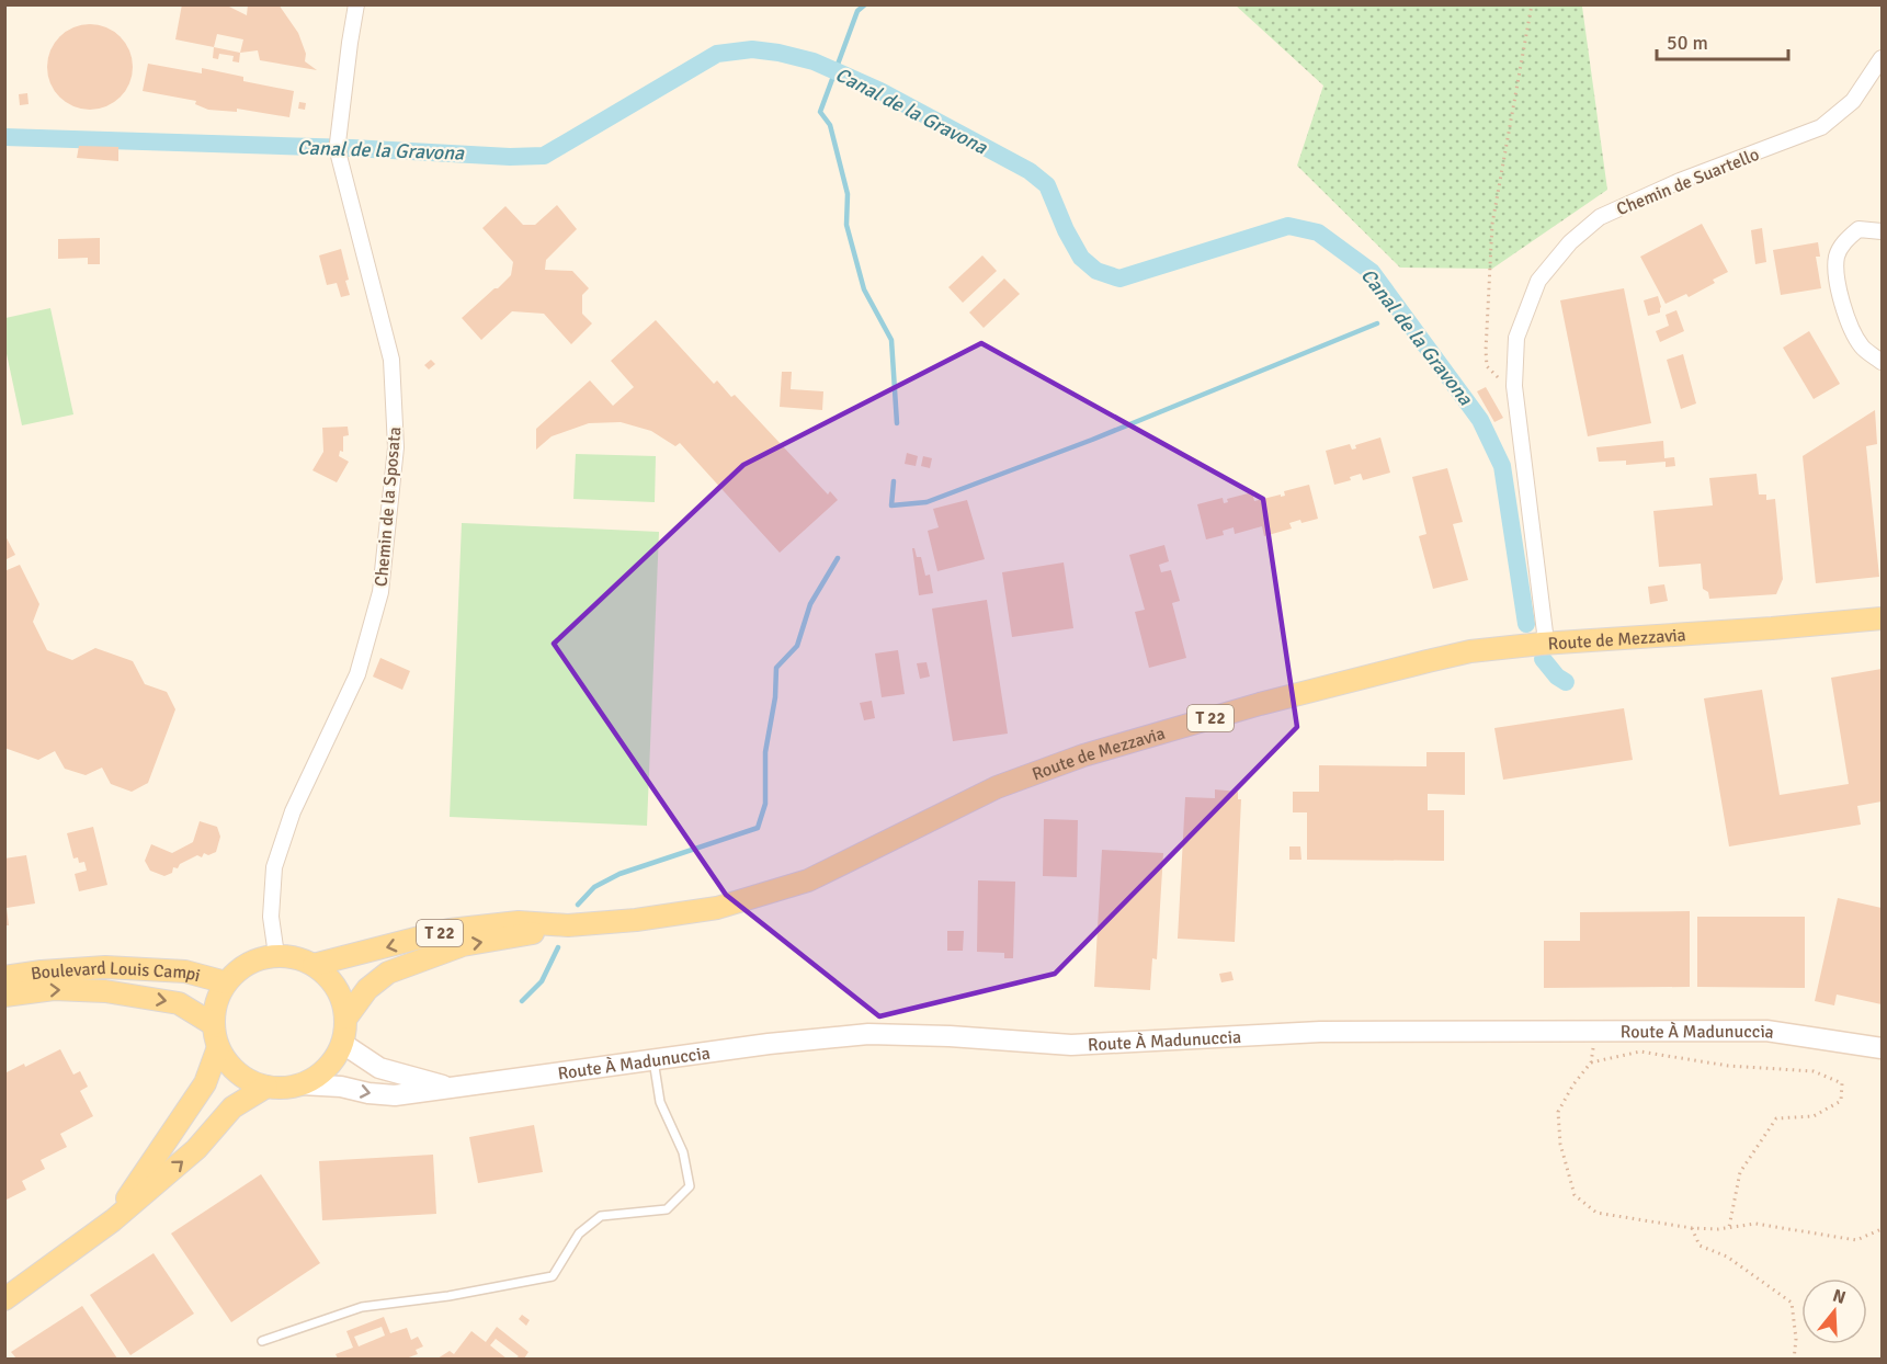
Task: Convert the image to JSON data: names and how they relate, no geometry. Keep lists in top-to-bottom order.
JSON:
{
  "streets": {
    "main road": [
      "Route de Mezzavia",
      "T 22",
      "Boulevard Louis Campi",
      "Route À Madunuccia"
    ],
    "street": ["Chemin de Suartello", "Chemin de la Sposata"]
  },
  "crossings": [
    ["Chemin de Suartello", "Route de Mezzavia"],
    ["Chemin de la Sposata", "Route de Mezzavia"],
    ["Chemin de la Sposata", "Boulevard Louis Campi"],
    ["Chemin de la Sposata", "Route À Madunuccia"],
    ["Route de Mezzavia", "Boulevard Louis Campi"],
    ["Route de Mezzavia", "Route À Madunuccia"],
    ["Boulevard Louis Campi", "Route À Madunuccia"]
  ],
  "water": ["Canal de la Gravona"],
  "scale_bar": "50 m",
  "north": "top"
}
